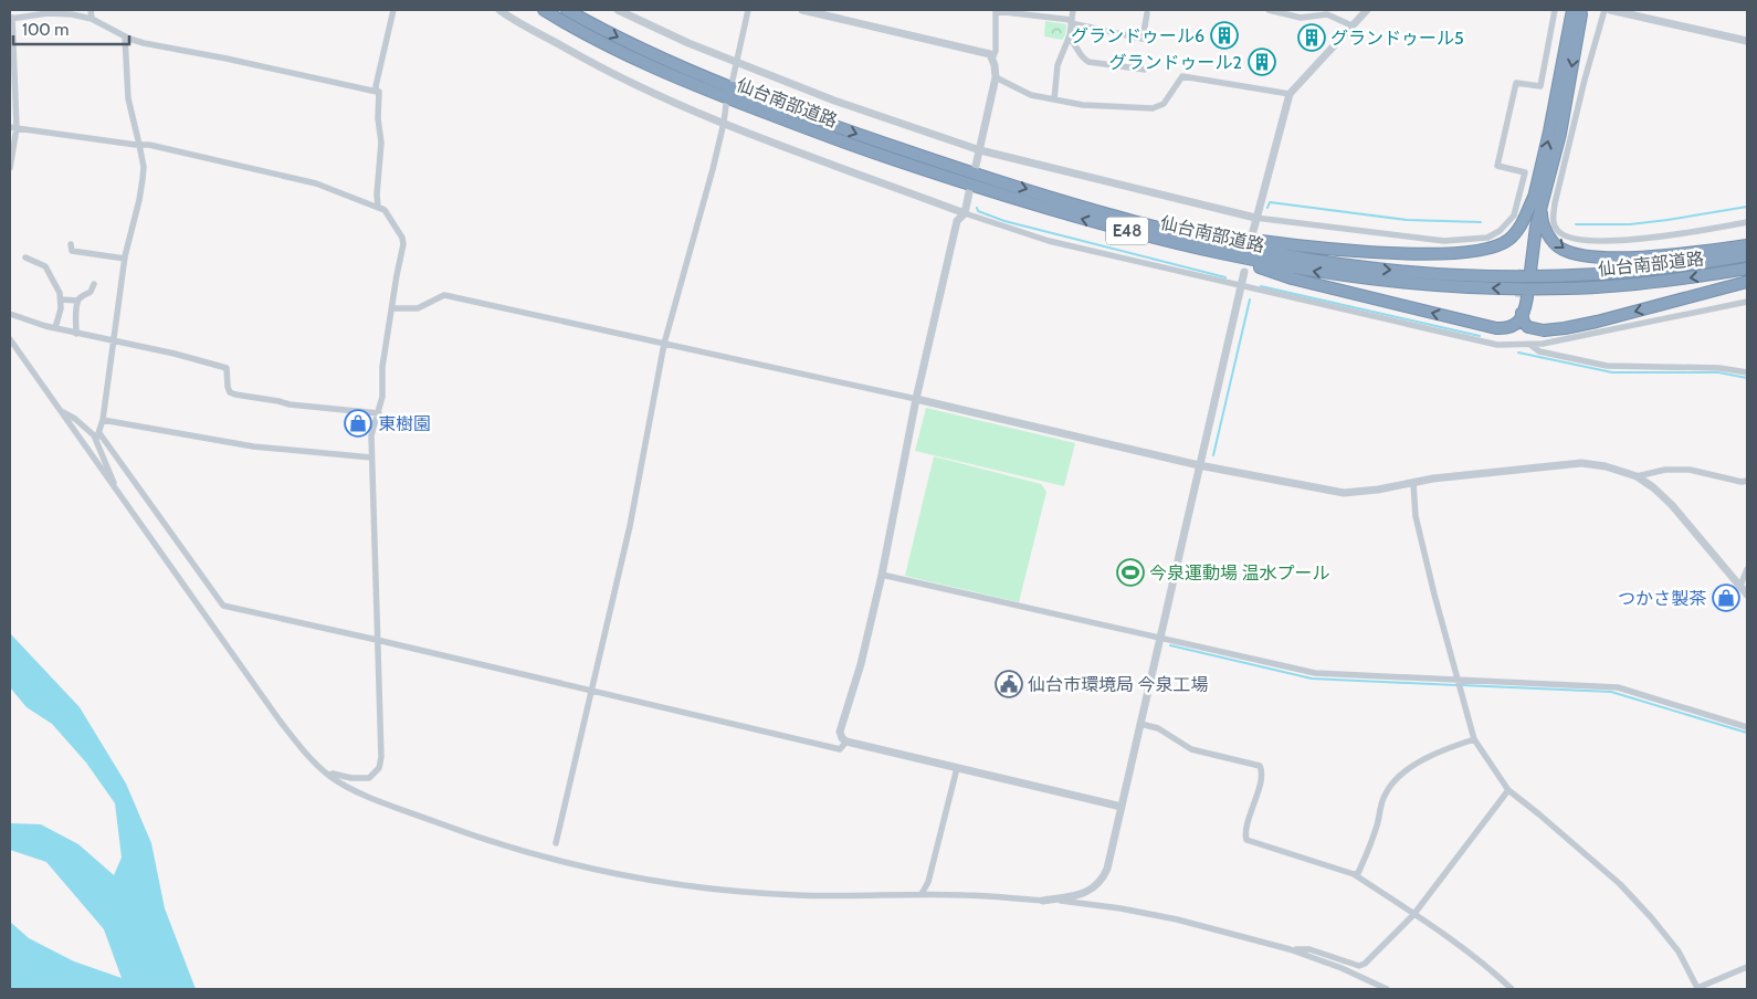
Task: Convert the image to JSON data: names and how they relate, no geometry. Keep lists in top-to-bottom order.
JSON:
{
  "streets": {
    "highway": ["仙台南部道路", "E48"]
  },
  "places": {
    "building": ["グランドゥール6", "グランドゥール5", "グランドゥール2"],
    "shop": ["東樹園", "つかさ製茶"],
    "sports": ["今泉運動場 温水プール"],
    "public building": ["仙台市環境局 今泉工場"]
  },
  "scale_bar": "100 m"
}
